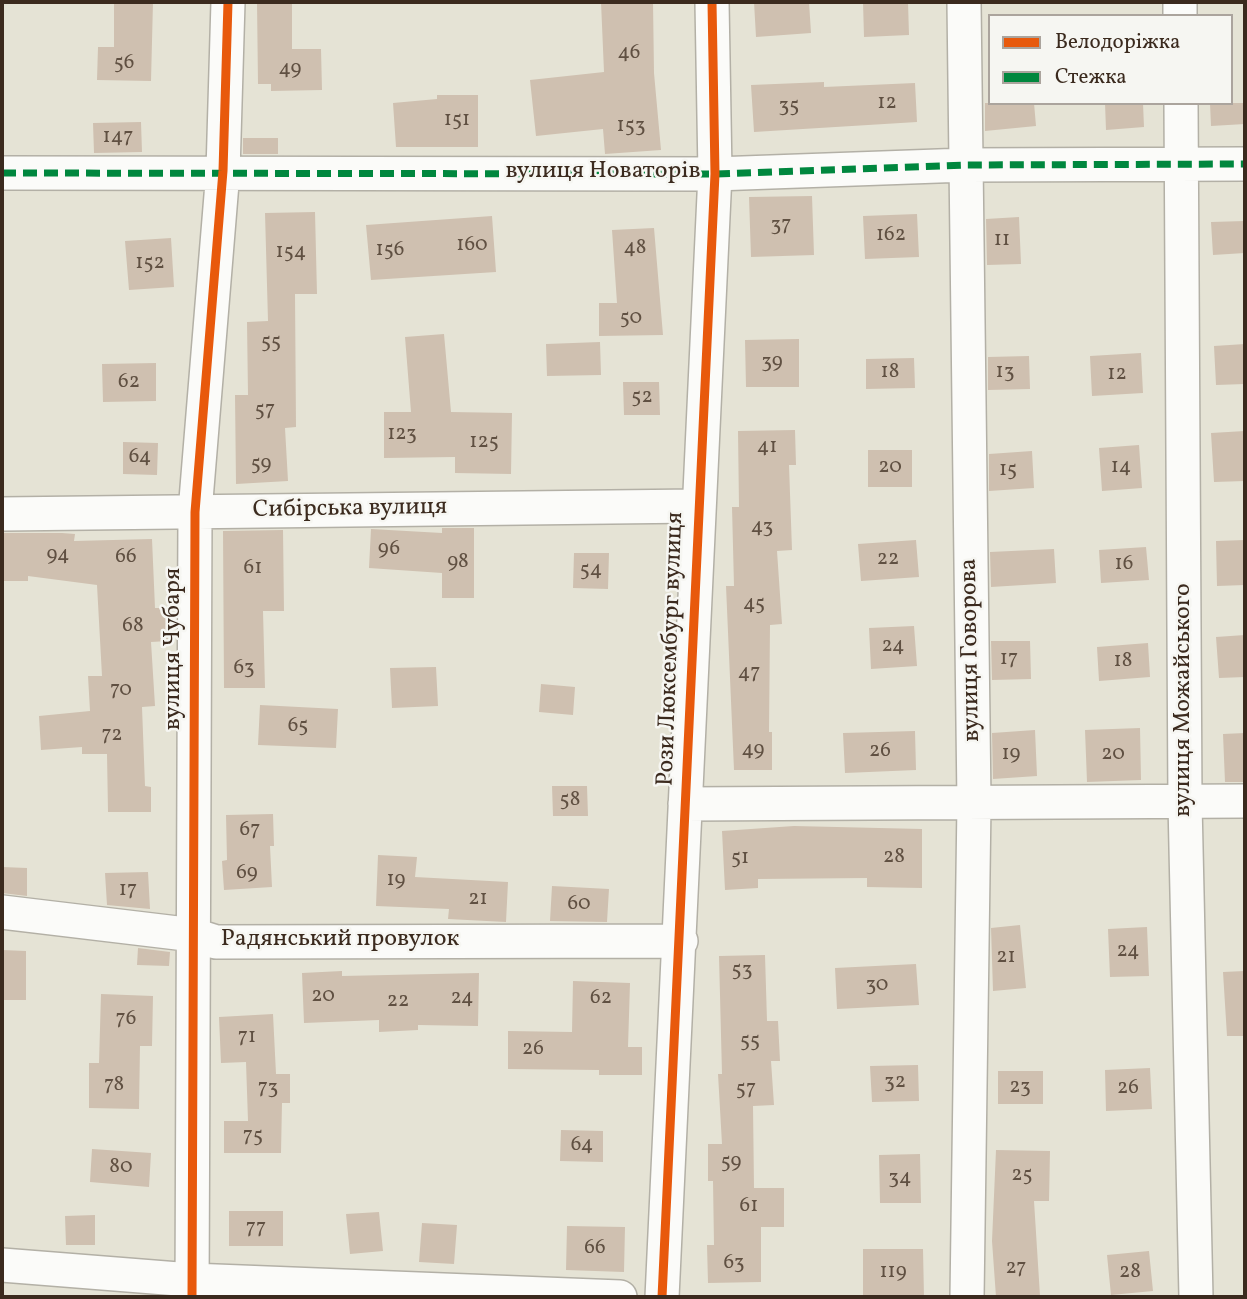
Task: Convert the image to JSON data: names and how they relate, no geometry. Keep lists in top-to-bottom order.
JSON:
{
  "streets": {
    "street": [
      "вулиця Новаторів",
      "Сибірська вулиця",
      "вулиця Чубаря",
      "Рози Люксембург вулиця",
      "вулиця Говорова",
      "вулиця Можайського",
      "Радянський провулок"
    ]
  },
  "crossings": [
    ["вулиця Новаторів", "вулиця Чубаря"],
    ["вулиця Новаторів", "Рози Люксембург вулиця"],
    ["вулиця Новаторів", "вулиця Говорова"],
    ["вулиця Новаторів", "вулиця Можайського"],
    ["Сибірська вулиця", "вулиця Чубаря"],
    ["Сибірська вулиця", "Рози Люксембург вулиця"],
    ["вулиця Чубаря", "Радянський провулок"],
    ["Рози Люксембург вулиця", "Радянський провулок"]
  ],
  "house_numbers": [
    "46",
    "56",
    "49",
    "12",
    "35",
    "151",
    "153",
    "147",
    "37",
    "162",
    "11",
    "160",
    "48",
    "156",
    "154",
    "152",
    "50",
    "55",
    "39",
    "18",
    "13",
    "12",
    "62",
    "52",
    "57",
    "123",
    "125",
    "41",
    "64",
    "59",
    "20",
    "14",
    "15",
    "43",
    "96",
    "94",
    "66",
    "22",
    "98",
    "16",
    "61",
    "54",
    "45",
    "68",
    "24",
    "17",
    "18",
    "63",
    "47",
    "70",
    "65",
    "72",
    "49",
    "26",
    "19",
    "20",
    "58",
    "67",
    "28",
    "51",
    "69",
    "19",
    "17",
    "21",
    "60",
    "24",
    "21",
    "53",
    "30",
    "20",
    "24",
    "62",
    "22",
    "76",
    "71",
    "55",
    "26",
    "32",
    "78",
    "23",
    "73",
    "26",
    "57",
    "75",
    "64",
    "59",
    "80",
    "25",
    "34",
    "61",
    "77",
    "66",
    "63",
    "27",
    "119",
    "28"
  ],
  "legend": ["Велодоріжка", "Стежка"]
}
